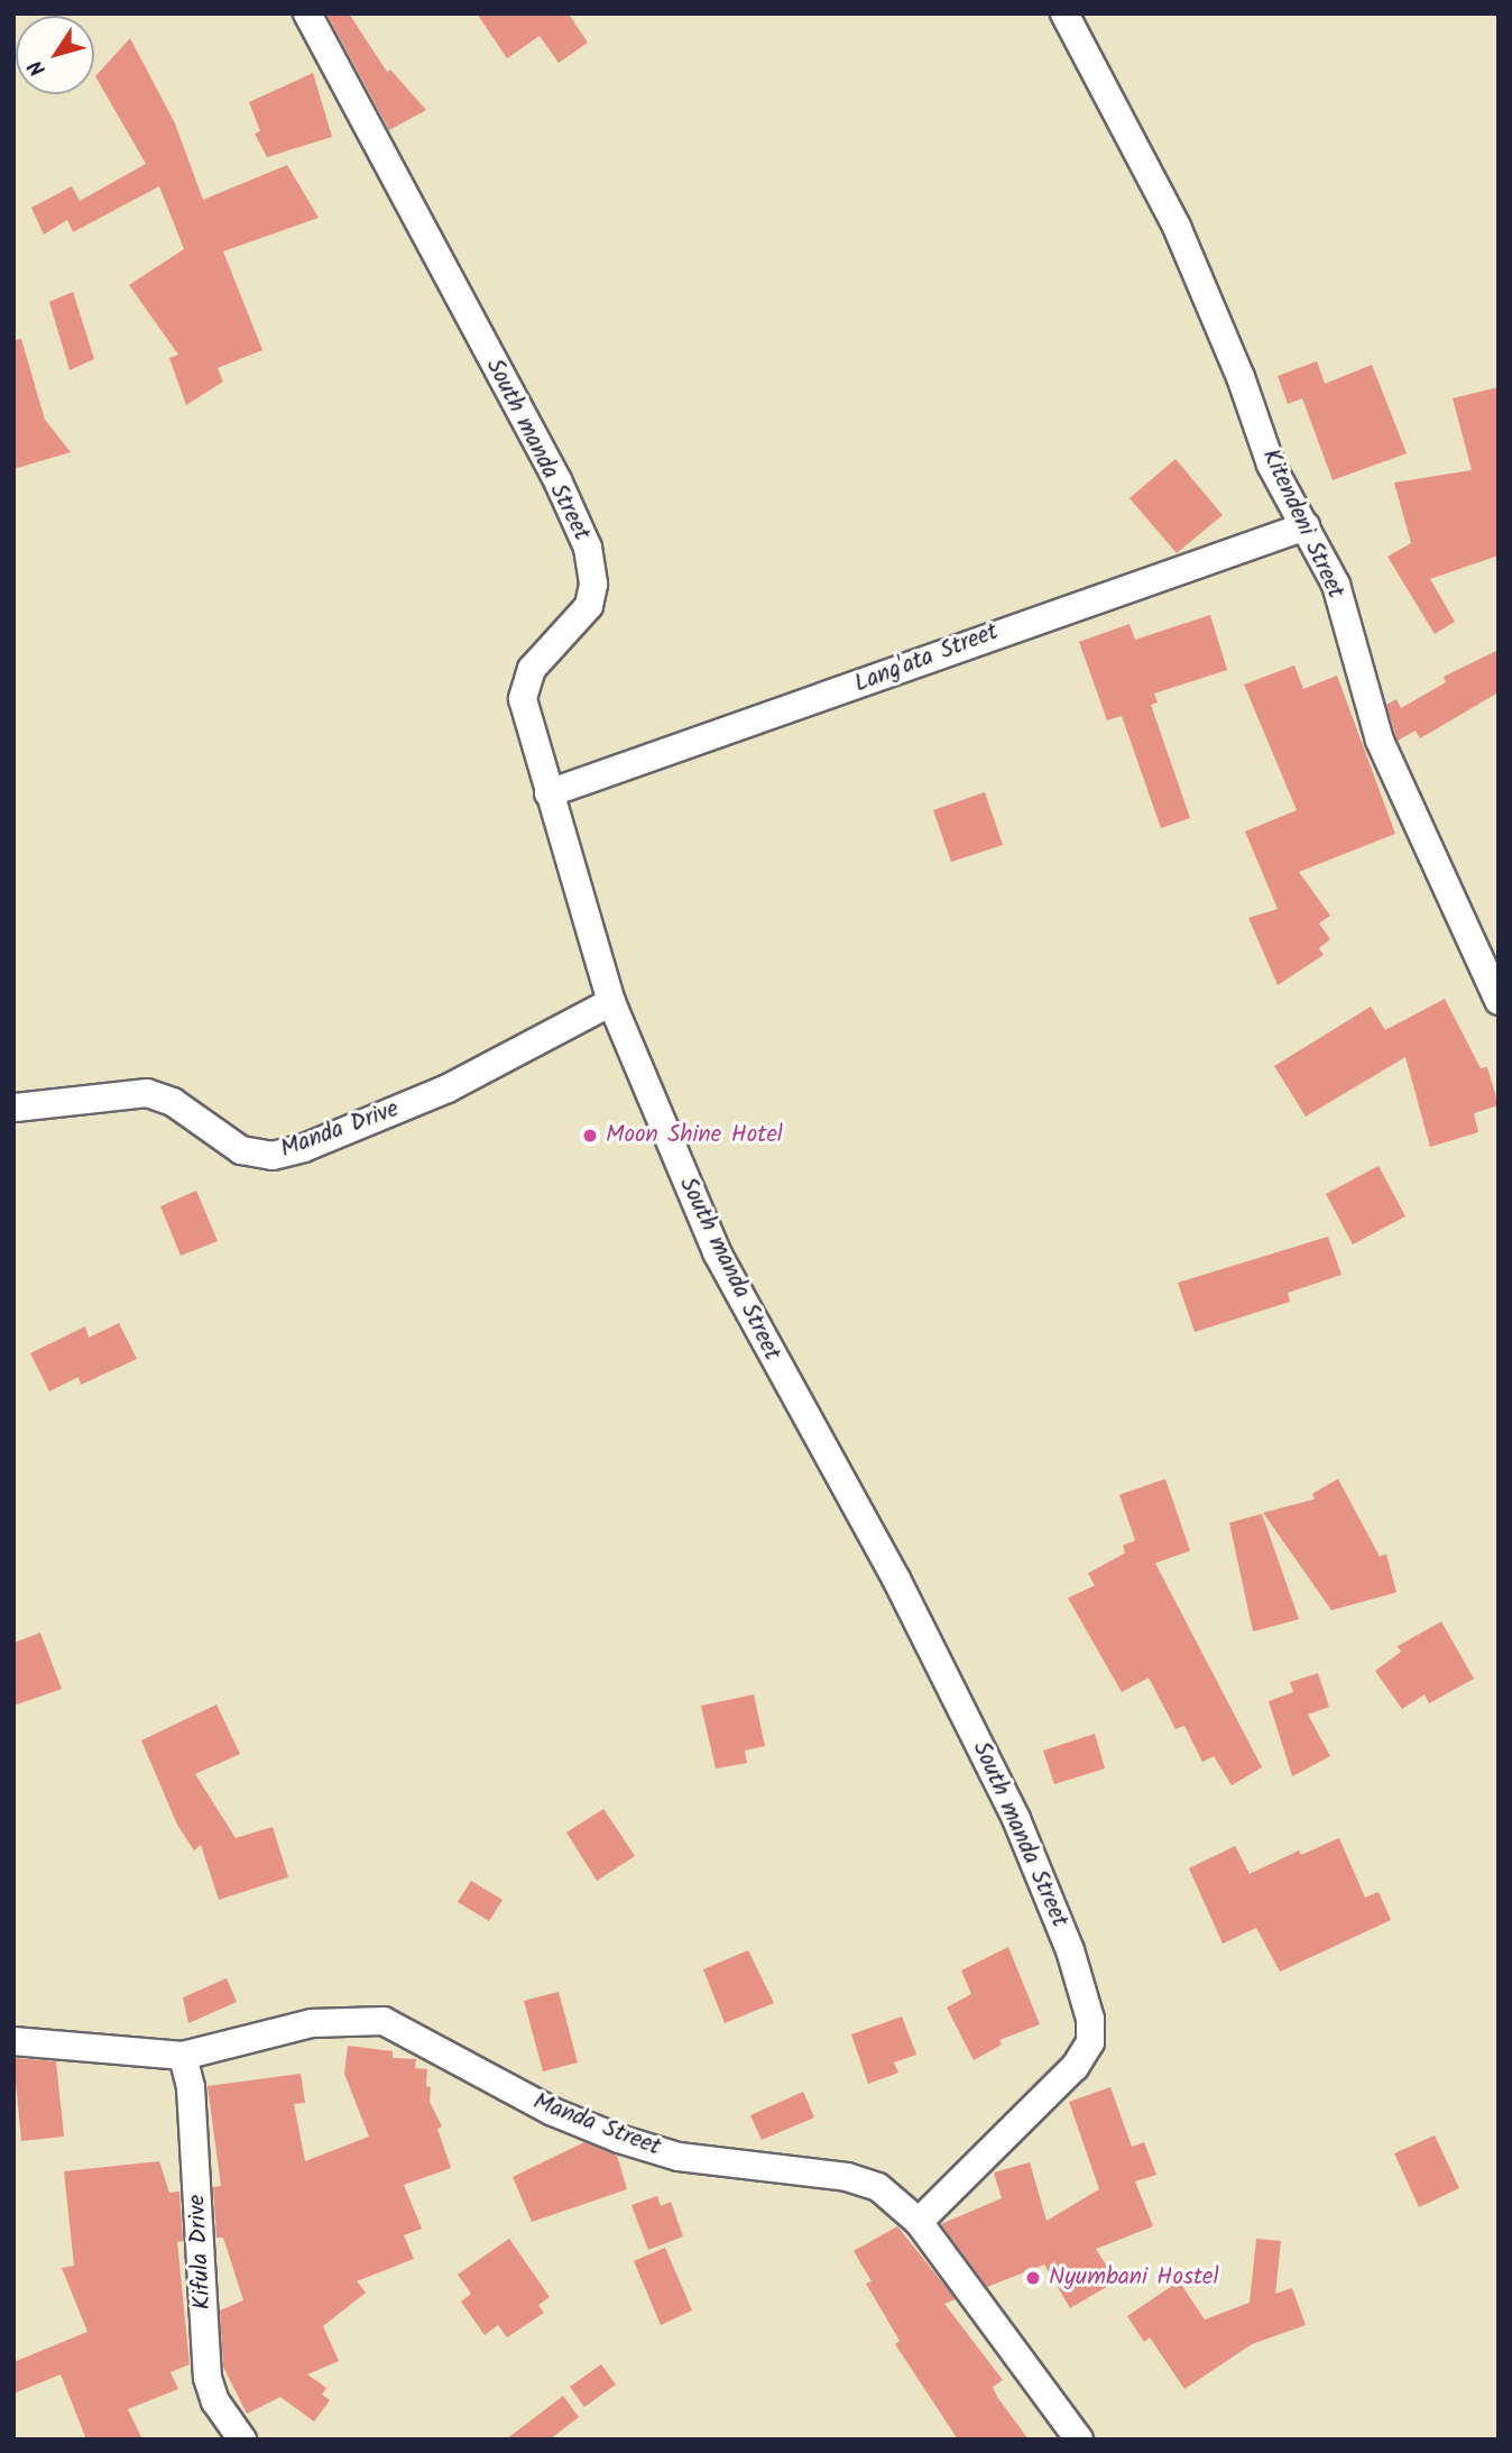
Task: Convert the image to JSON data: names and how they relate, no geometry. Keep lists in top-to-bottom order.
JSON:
{
  "streets": {
    "street": [
      "South manda Street",
      "Kitendeni Street",
      "Lang'ata Street",
      "Manda Drive",
      "Manda Street",
      "Kifula Drive"
    ]
  },
  "crossings": [
    ["South manda Street", "Lang'ata Street"],
    ["South manda Street", "Manda Drive"],
    ["South manda Street", "Manda Street"],
    ["Kitendeni Street", "Lang'ata Street"],
    ["Manda Street", "Kifula Drive"]
  ],
  "places": ["Moon Shine Hotel", "Nyumbani Hostel"],
  "north": "bottom left"
}
